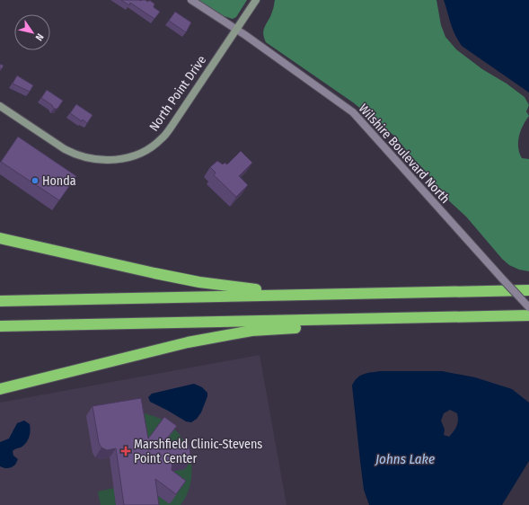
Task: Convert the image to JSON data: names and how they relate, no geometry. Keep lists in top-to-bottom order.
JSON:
{
  "streets": {
    "street": ["North Point Drive", "Wilshire Boulevard North"]
  },
  "crossings": [
    ["North Point Drive", "Wilshire Boulevard North"]
  ],
  "water": ["Johns Lake"],
  "places": {
    "other": ["Honda"],
    "health": ["Marshfield Clinic-Stevens Point Center"]
  },
  "north": "bottom right"
}
